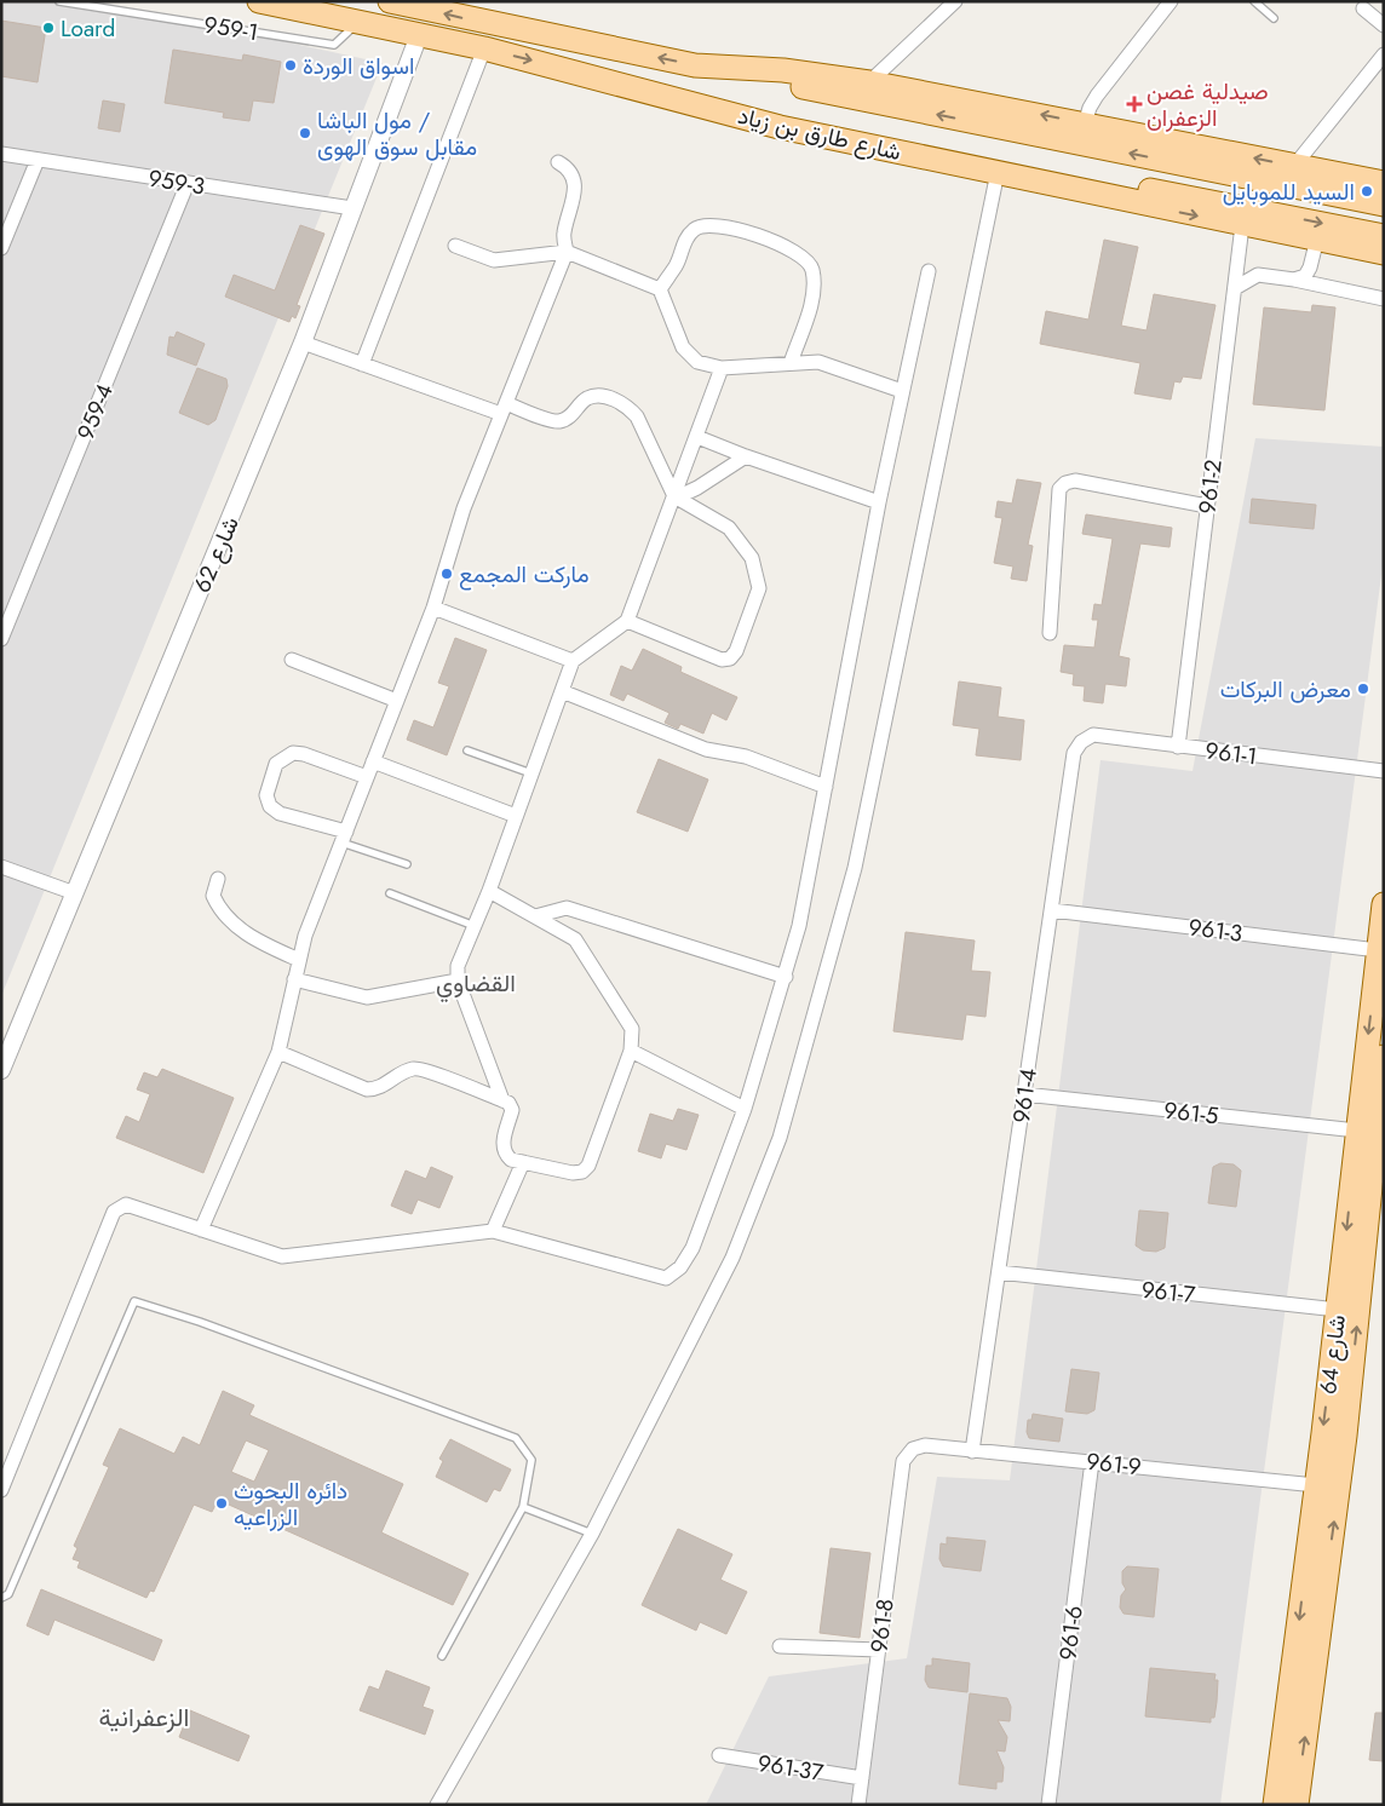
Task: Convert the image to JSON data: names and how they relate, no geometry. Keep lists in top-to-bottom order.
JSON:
{
  "streets": {
    "main road": ["شارع طارق بن زياد", "شارع 64"],
    "street": [
      "959-3",
      "959-4",
      "961-2",
      "شارع 62",
      "961-1",
      "961-3",
      "961-4",
      "961-5",
      "961-7",
      "961-9",
      "961-8",
      "961-6",
      "961-37"
    ],
    "lane": ["959-1"]
  },
  "crossings": [
    ["959-1", "شارع طارق بن زياد"],
    ["شارع طارق بن زياد", "961-2"],
    ["شارع طارق بن زياد", "شارع 62"],
    ["959-3", "959-4"],
    ["959-3", "شارع 62"],
    ["961-2", "961-1"],
    ["961-1", "961-4"],
    ["961-3", "961-4"],
    ["961-3", "شارع 64"],
    ["961-4", "961-5"],
    ["961-4", "961-7"],
    ["961-4", "961-9"],
    ["961-5", "شارع 64"],
    ["961-7", "شارع 64"],
    ["شارع 64", "961-9"],
    ["961-9", "961-8"],
    ["961-9", "961-6"],
    ["961-8", "961-37"]
  ],
  "districts": ["القضاوي", "الزعفرانية"],
  "places": {
    "other": [
      "Loard",
      "اسواق الوردة",
      "مول الباشا / مقابل سوق الهوى",
      "السيد للموبايل",
      "ماركت المجمع",
      "معرض البركات",
      "دائره البحوث الزراعيه"
    ],
    "health": ["صيدلية غصن الزعفران"]
  }
}
